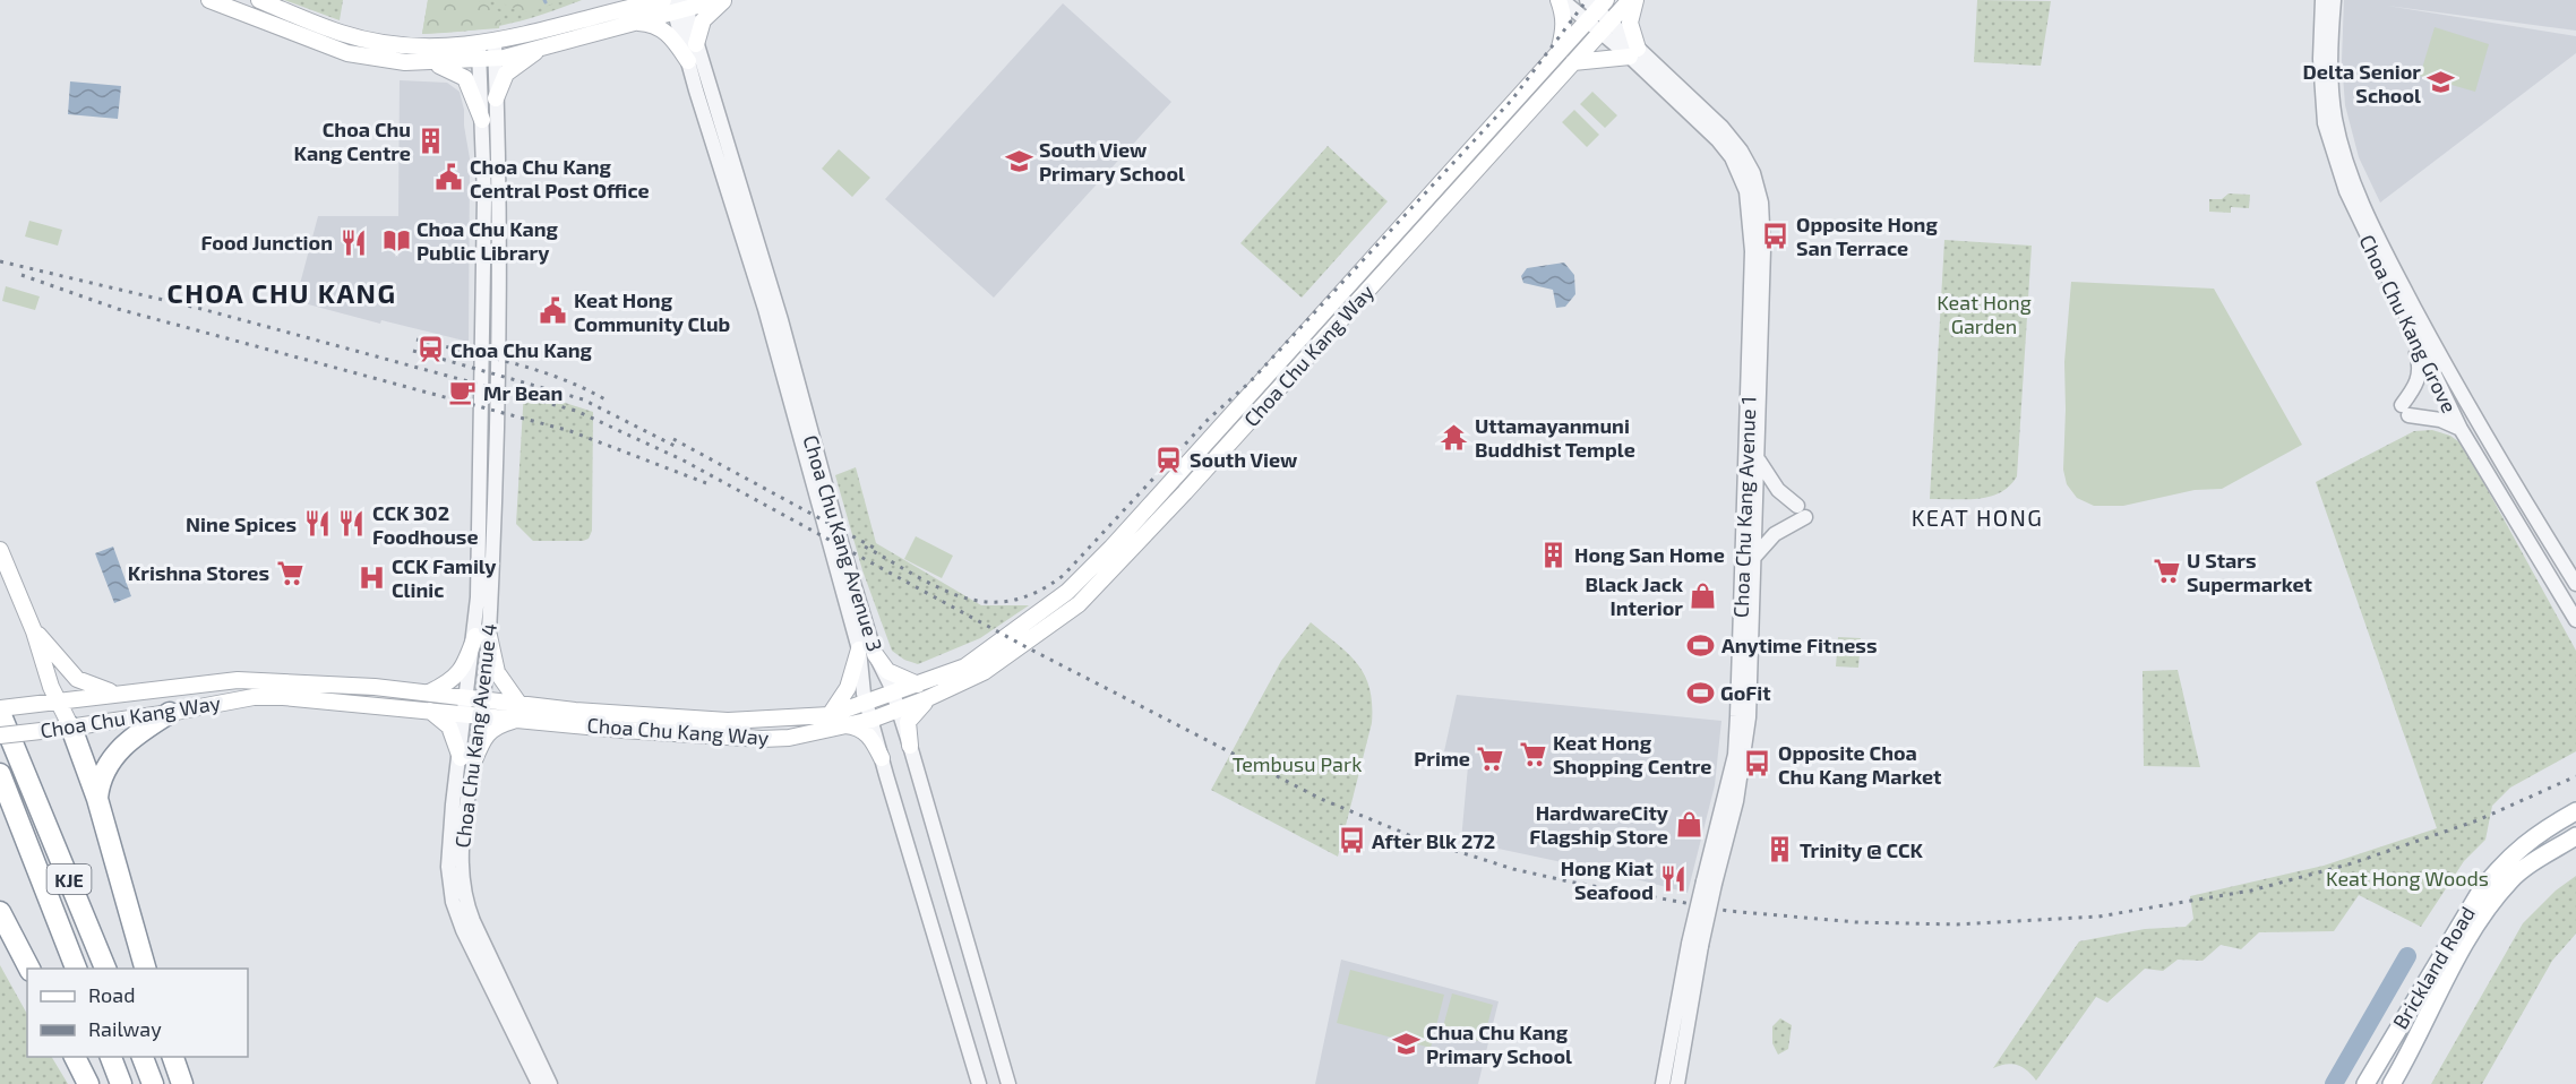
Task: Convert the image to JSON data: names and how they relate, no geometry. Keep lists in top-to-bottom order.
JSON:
{
  "streets": {
    "highway": ["KJE"],
    "main road": ["Choa Chu Kang Way", "Brickland Road"],
    "street": [
      "Choa Chu Kang Grove",
      "Choa Chu Kang Avenue 1",
      "Choa Chu Kang Avenue 3",
      "Choa Chu Kang Avenue 4"
    ]
  },
  "crossings": [
    ["Choa Chu Kang Way", "Choa Chu Kang Avenue 1"],
    ["Choa Chu Kang Way", "Choa Chu Kang Avenue 3"],
    ["Choa Chu Kang Way", "Choa Chu Kang Avenue 4"],
    ["Choa Chu Kang Way", "KJE"]
  ],
  "districts": ["CHOA CHU KANG", "KEAT HONG"],
  "parks": ["Keat Hong Garden", "Tembusu Park", "Keat Hong Woods"],
  "places": {
    "school or university": ["Delta Senior School", "South View Primary School", "Chua Chu Kang Primary School"],
    "building": ["Choa Chu Kang Centre", "Hong San Home", "Trinity @ CCK"],
    "public building": ["Choa Chu Kang Central Post Office", "Keat Hong Community Club"],
    "bus stop": ["Opposite Hong San Terrace", "Opposite Choa Chu Kang Market", "After Blk 272"],
    "library": ["Choa Chu Kang Public Library"],
    "restaurant": [
      "Food Junction",
      "Nine Spices",
      "CCK 302 Foodhouse",
      "Hong Kiat Seafood"
    ],
    "station": ["Choa Chu Kang", "South View"],
    "cafe": ["Mr Bean"],
    "temple": ["Uttamayanmuni Buddhist Temple"],
    "supermarket": [
      "U Stars Supermarket",
      "Krishna Stores",
      "Keat Hong Shopping Centre",
      "Prime"
    ],
    "hospital": ["CCK Family Clinic"],
    "shop": ["Black Jack Interior", "HardwareCity Flagship Store"],
    "sports": ["Anytime Fitness", "GoFit"]
  },
  "legend": ["Road", "Railway"]
}
